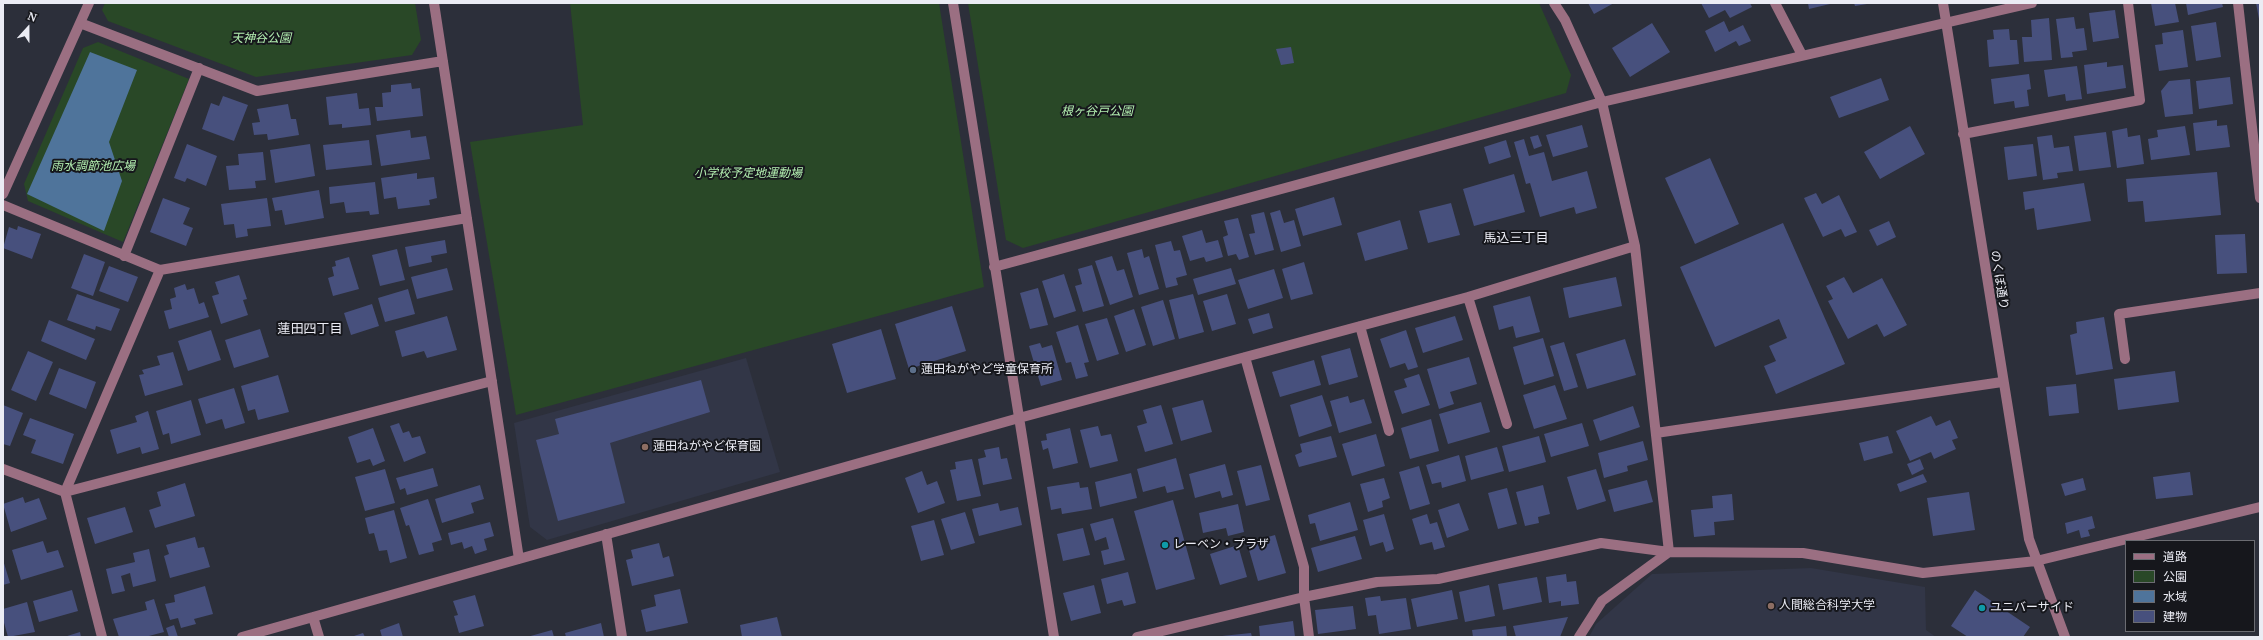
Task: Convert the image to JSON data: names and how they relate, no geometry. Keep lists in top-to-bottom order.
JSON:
{
  "streets": {
    "street": ["のくぼ通り"]
  },
  "districts": ["馬込三丁目", "蓮田四丁目"],
  "parks": [
    "天神谷公園",
    "根ヶ谷戸公園",
    "雨水調節池広場",
    "小学校予定地運動場"
  ],
  "places": [
    "蓮田ねがやど学童保育所",
    "蓮田ねがやど保育園",
    "レーベン・プラザ",
    "人間総合科学大学",
    "ユニバーサイド"
  ],
  "legend": [
    "道路",
    "公園",
    "水域",
    "建物"
  ],
  "north": "top"
}
